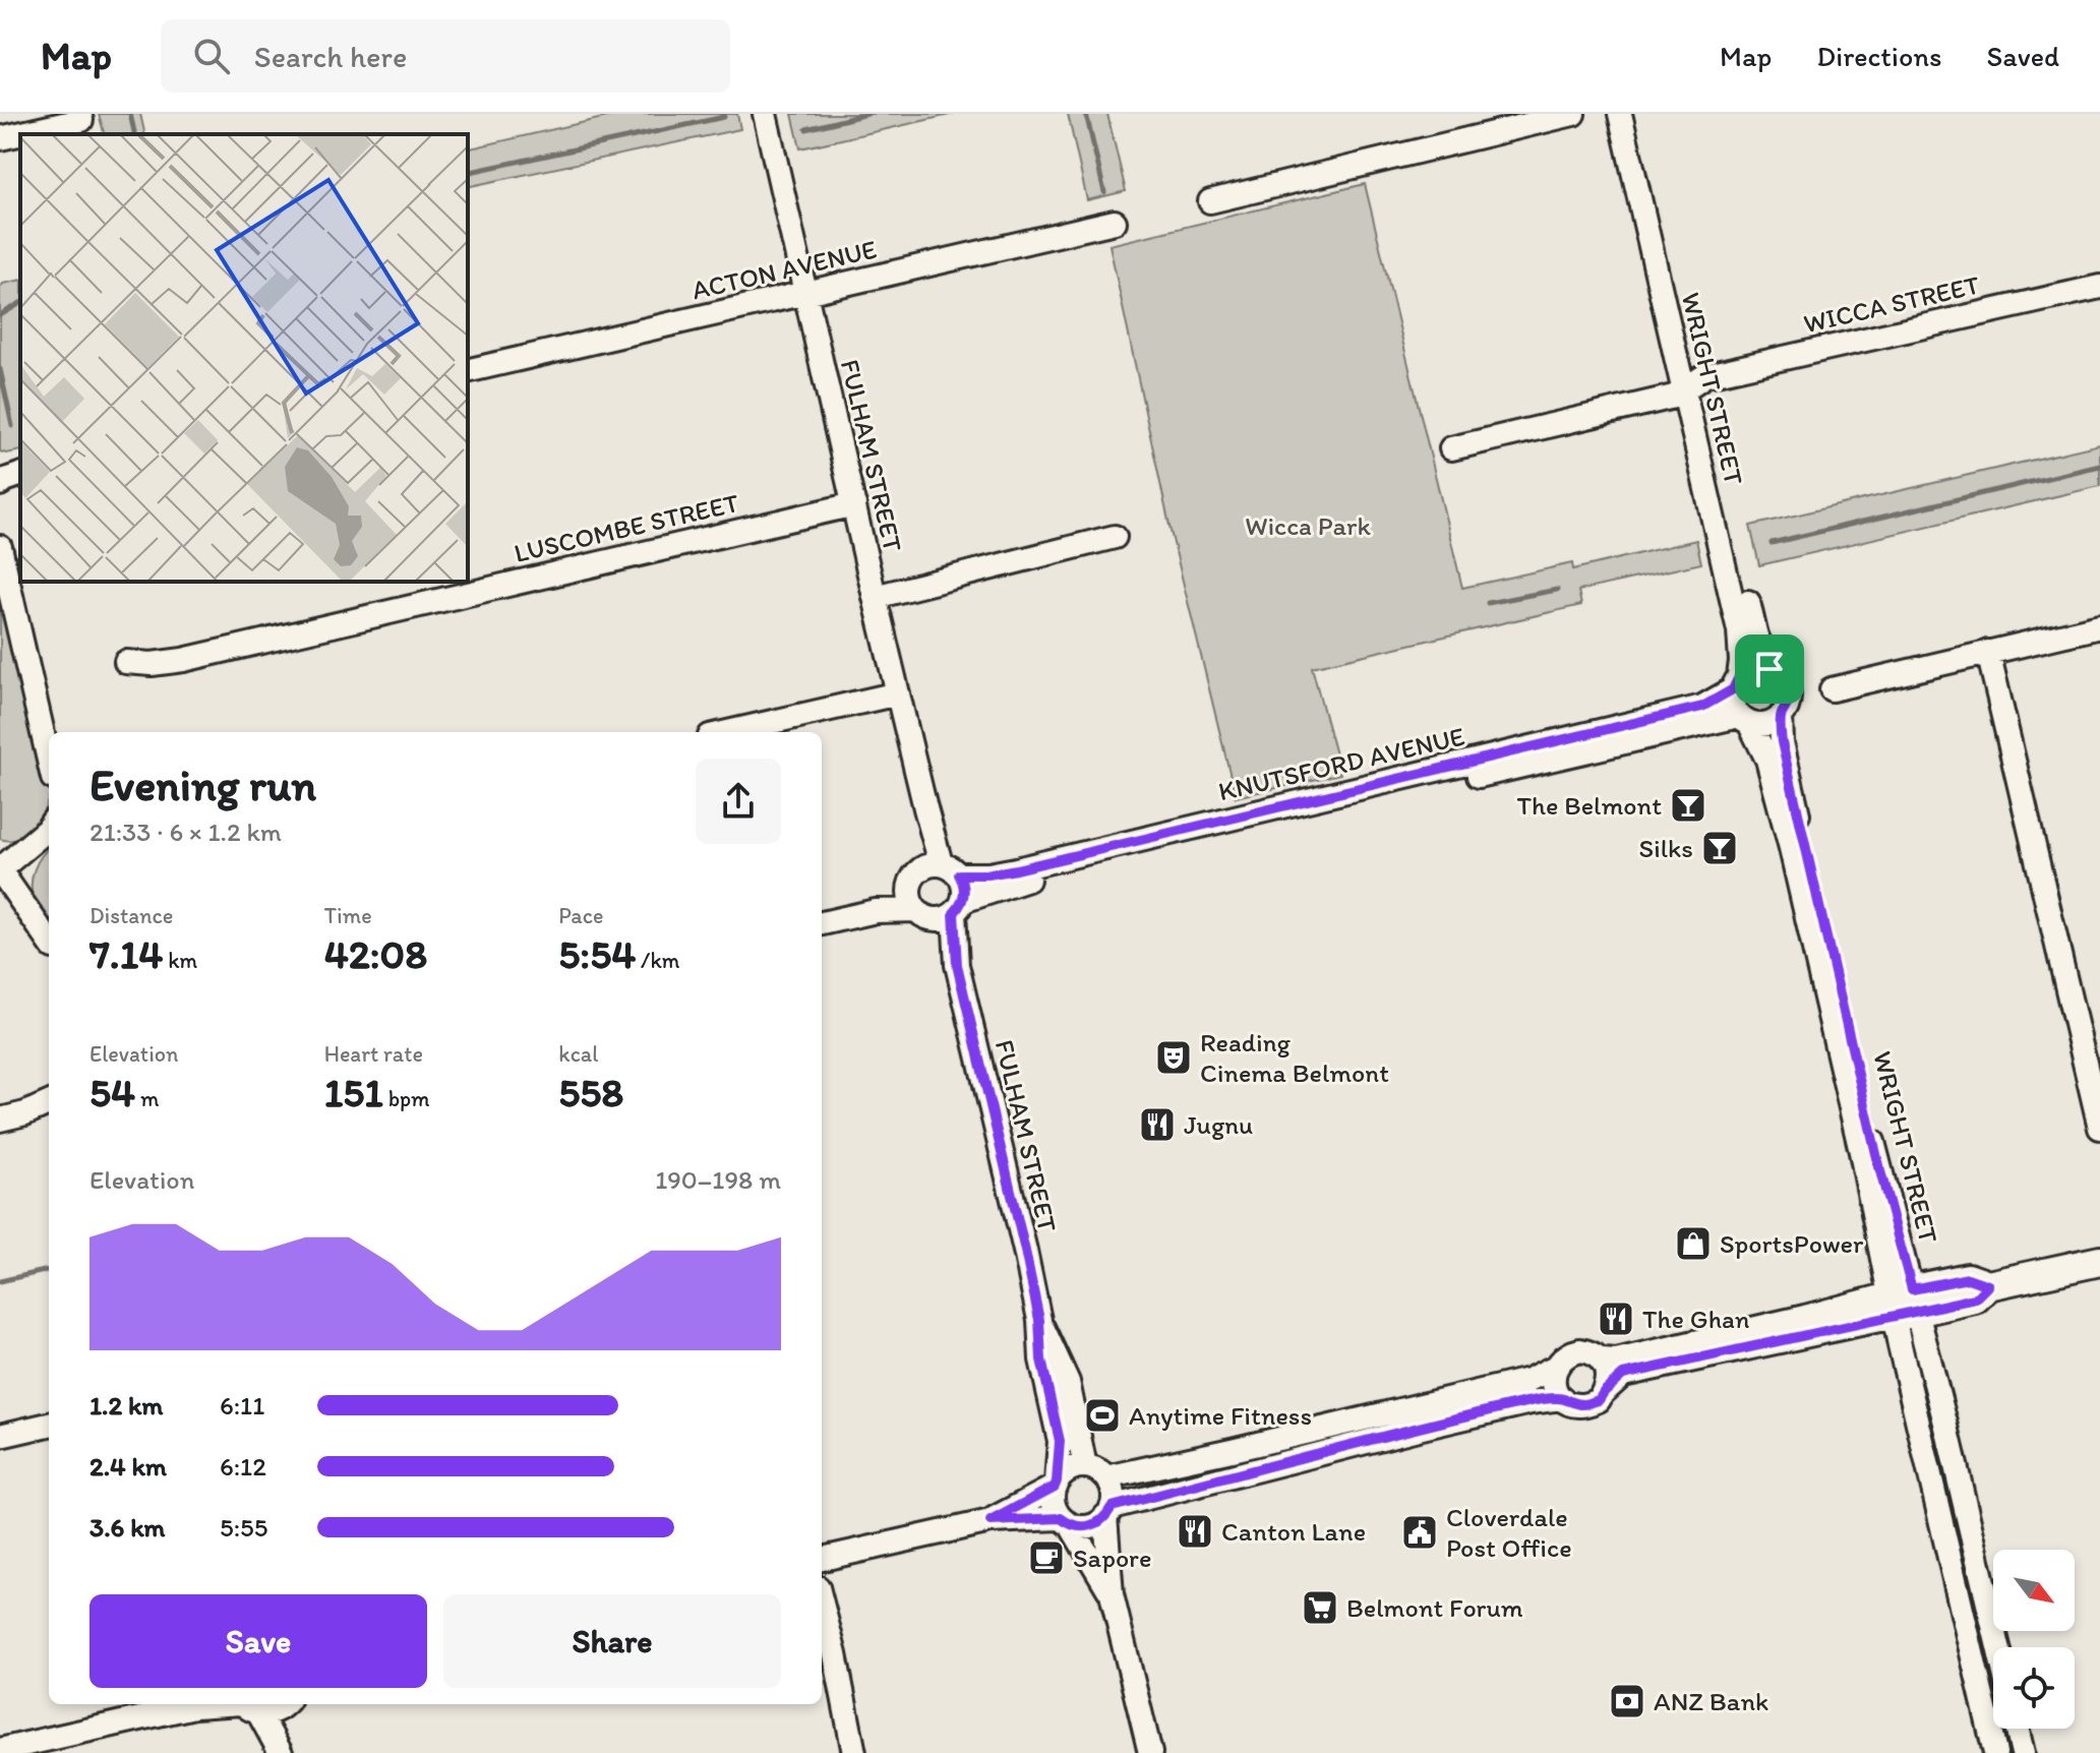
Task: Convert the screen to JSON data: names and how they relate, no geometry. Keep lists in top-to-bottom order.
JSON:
{
  "streets": {
    "street": [
      "ACTON AVENUE",
      "WICCA STREET",
      "WRIGHT STREET",
      "FULHAM STREET",
      "LUSCOMBE STREET",
      "KNUTSFORD AVENUE"
    ]
  },
  "crossings": [
    ["ACTON AVENUE", "FULHAM STREET"],
    ["WICCA STREET", "WRIGHT STREET"],
    ["WRIGHT STREET", "KNUTSFORD AVENUE"],
    ["FULHAM STREET", "LUSCOMBE STREET"],
    ["FULHAM STREET", "KNUTSFORD AVENUE"]
  ],
  "parks": ["Wicca Park"],
  "places": {
    "bar": ["The Belmont", "Silks"],
    "theatre": ["Reading Cinema Belmont"],
    "restaurant": ["Jugnu", "The Ghan", "Canton Lane"],
    "shop": ["SportsPower"],
    "sports": ["Anytime Fitness"],
    "public building": ["Cloverdale Post Office"],
    "cafe": ["Sapore"],
    "supermarket": ["Belmont Forum"],
    "bank": ["ANZ Bank"]
  },
  "north": "bottom right",
  "page": {
    "header": "Map",
    "search": "Search here",
    "nav": ["Map", "Directions", "Saved"],
    "heading": ["Evening run", "21:33 · 6 × 1.2 km"],
    "stats": [
      ["Distance", "7.14 km"],
      ["Time", "42:08"],
      ["Pace", "5:54 /km"],
      ["Elevation", "54 m"],
      ["Heart rate", "151 bpm"],
      ["kcal", "558"]
    ],
    "chart": ["Elevation", "190–198 m"],
    "list": [
      {
        "name": "1.2 km",
        "note": "6:11"
      },
      {
        "name": "2.4 km",
        "note": "6:12"
      },
      {
        "name": "3.6 km",
        "note": "5:55"
      }
    ],
    "buttons": ["Save", "Share"]
  }
}
